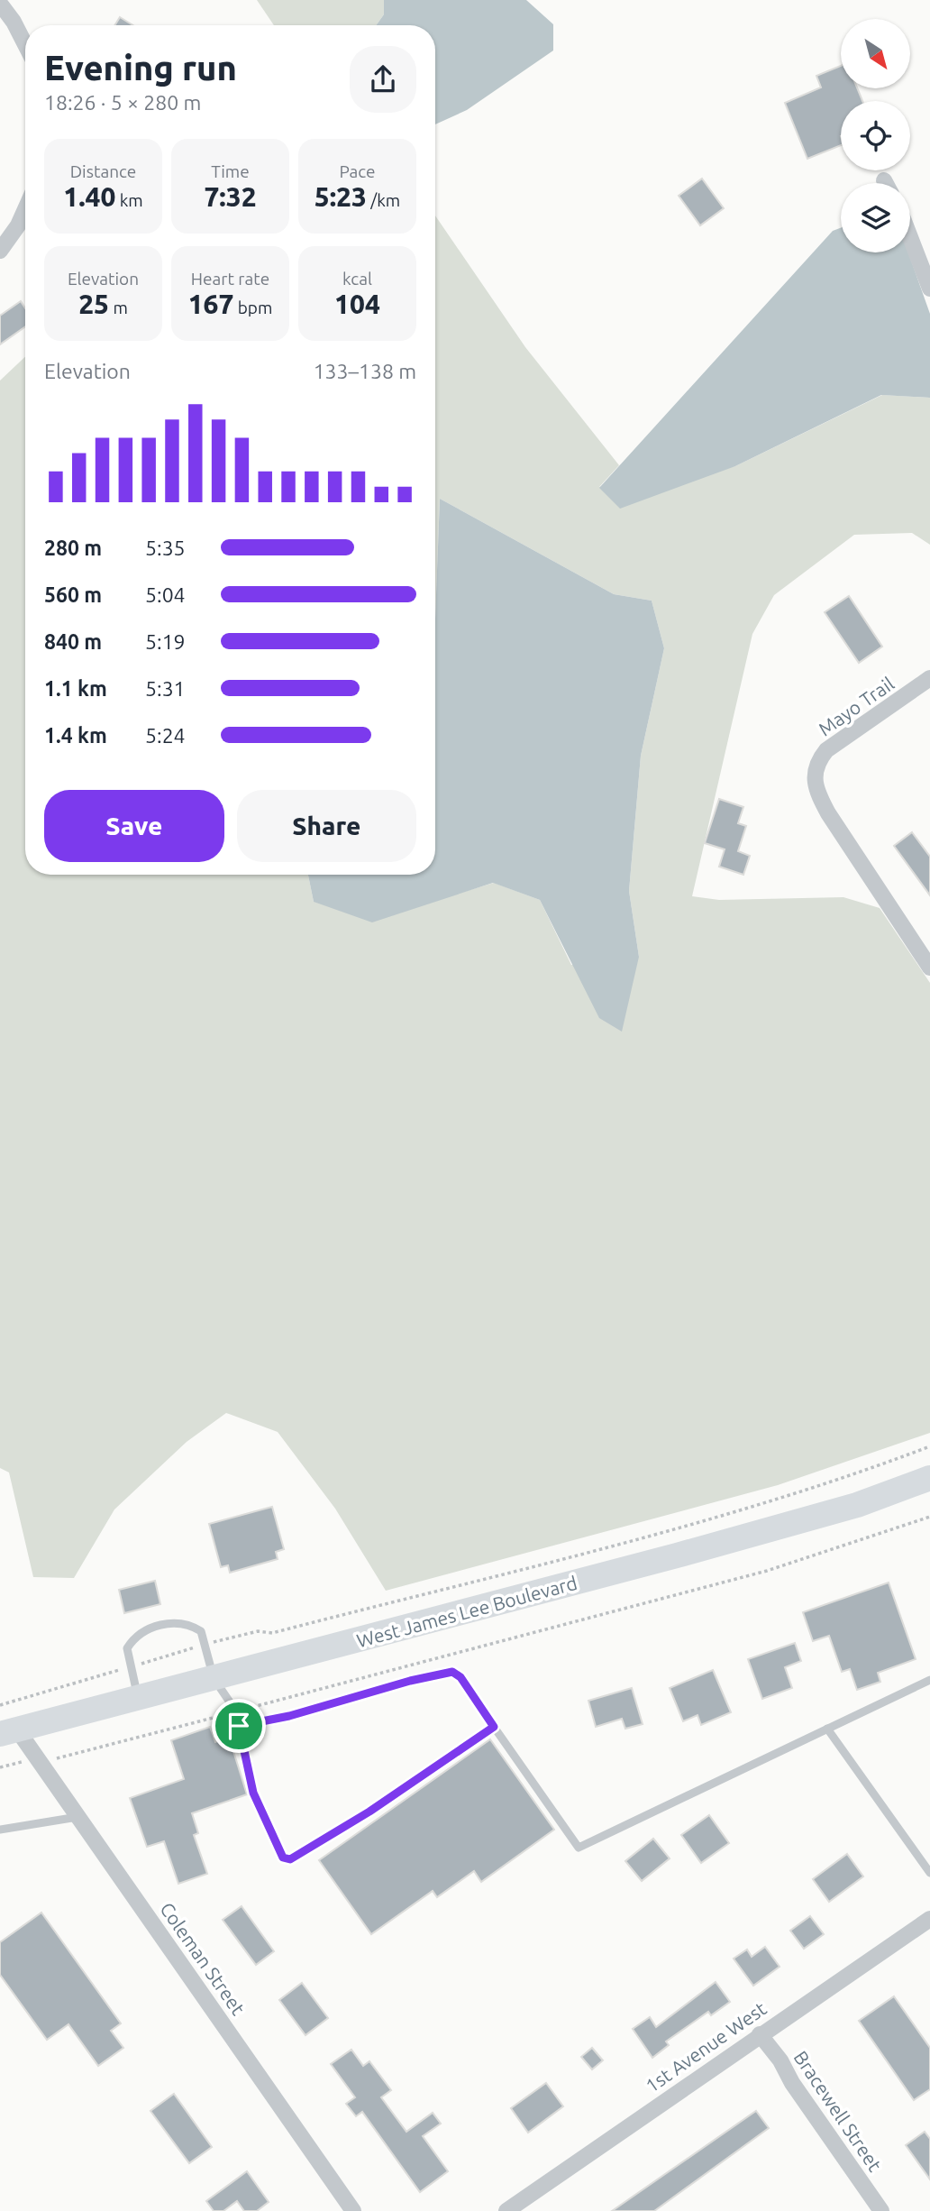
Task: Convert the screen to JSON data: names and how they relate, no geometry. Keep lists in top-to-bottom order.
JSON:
{
  "streets": {
    "main road": ["West James Lee Boulevard"],
    "street": [
      "Mayo Trail",
      "Coleman Street",
      "1st Avenue West",
      "Bracewell Street"
    ]
  },
  "crossings": [
    ["West James Lee Boulevard", "Coleman Street"],
    ["1st Avenue West", "Bracewell Street"]
  ],
  "north": "bottom right",
  "page": {
    "heading": ["Evening run", "18:26 · 5 × 280 m"],
    "stats": [
      ["Distance", "1.40 km"],
      ["Time", "7:32"],
      ["Pace", "5:23 /km"],
      ["Elevation", "25 m"],
      ["Heart rate", "167 bpm"],
      ["kcal", "104"]
    ],
    "chart": ["Elevation", "133–138 m"],
    "list": [
      {
        "name": "280 m",
        "note": "5:35"
      },
      {
        "name": "560 m",
        "note": "5:04"
      },
      {
        "name": "840 m",
        "note": "5:19"
      },
      {
        "name": "1.1 km",
        "note": "5:31"
      },
      {
        "name": "1.4 km",
        "note": "5:24"
      }
    ],
    "buttons": ["Save", "Share"]
  }
}
